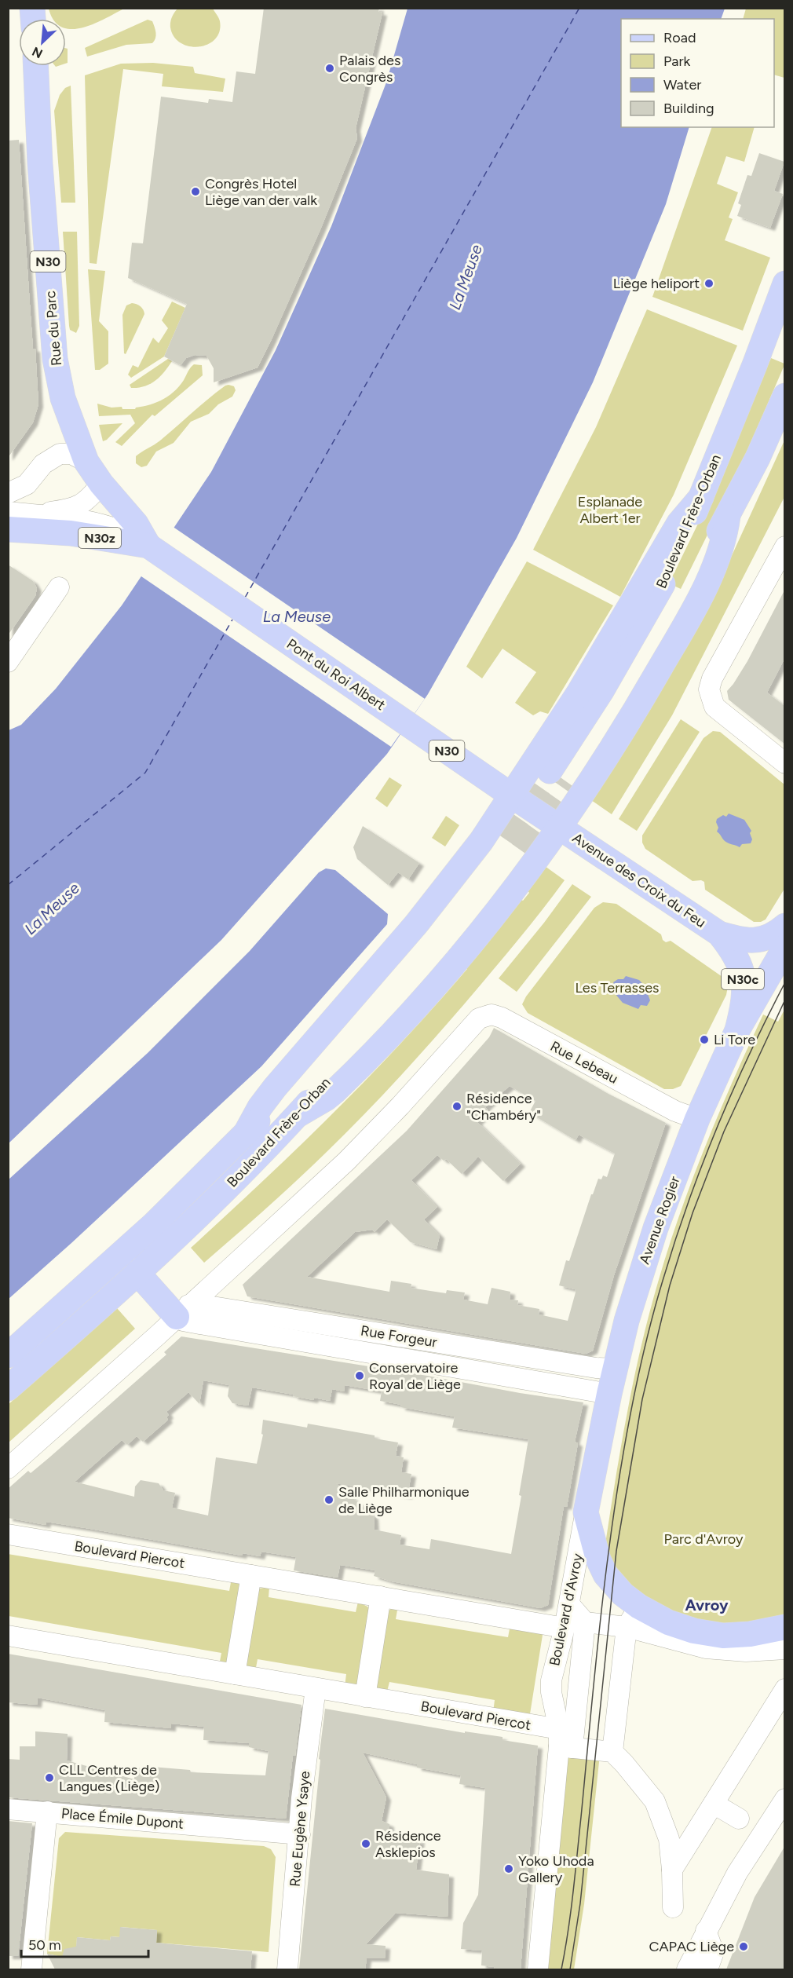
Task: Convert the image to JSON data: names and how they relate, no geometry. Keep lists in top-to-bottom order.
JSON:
{
  "streets": {
    "main road": [
      "N30",
      "Rue du Parc",
      "Boulevard Frère-Orban",
      "N30z",
      "Pont du Roi Albert",
      "Avenue des Croix du Feu",
      "N30c",
      "Avenue Rogier",
      "Boulevard d'Avroy"
    ],
    "street": [
      "Rue Lebeau",
      "Rue Forgeur",
      "Boulevard Piercot",
      "Place Émile Dupont",
      "Rue Eugène Ysaye"
    ]
  },
  "crossings": [
    ["Rue du Parc", "N30z"],
    ["Rue du Parc", "Pont du Roi Albert"],
    ["N30z", "Pont du Roi Albert"],
    ["Avenue des Croix du Feu", "N30c"],
    ["N30c", "Avenue Rogier"],
    ["Rue Lebeau", "Avenue Rogier"],
    ["Rue Lebeau", "Rue Forgeur"],
    ["Avenue Rogier", "Rue Forgeur"],
    ["Avenue Rogier", "Boulevard d'Avroy"],
    ["Boulevard Piercot", "Boulevard d'Avroy"],
    ["Boulevard Piercot", "Rue Eugène Ysaye"],
    ["Place Émile Dupont", "Rue Eugène Ysaye"]
  ],
  "districts": ["Avroy"],
  "water": ["La Meuse"],
  "parks": ["Esplanade Albert 1er", "Les Terrasses", "Parc d'Avroy"],
  "places": [
    "Palais des Congrès",
    "Congrès Hotel Liège van der valk",
    "Liège heliport",
    "Li Tore",
    "Résidence \"Chambéry\"",
    "Conservatoire Royal de Liège",
    "Salle Philharmonique de Liège",
    "CLL Centres de Langues (Liège)",
    "Résidence Asklepios",
    "Yoko Uhoda Gallery",
    "CAPAC Liège"
  ],
  "legend": [
    "Road",
    "Park",
    "Water",
    "Building"
  ],
  "scale_bar": "50 m",
  "north": "bottom left"
}
